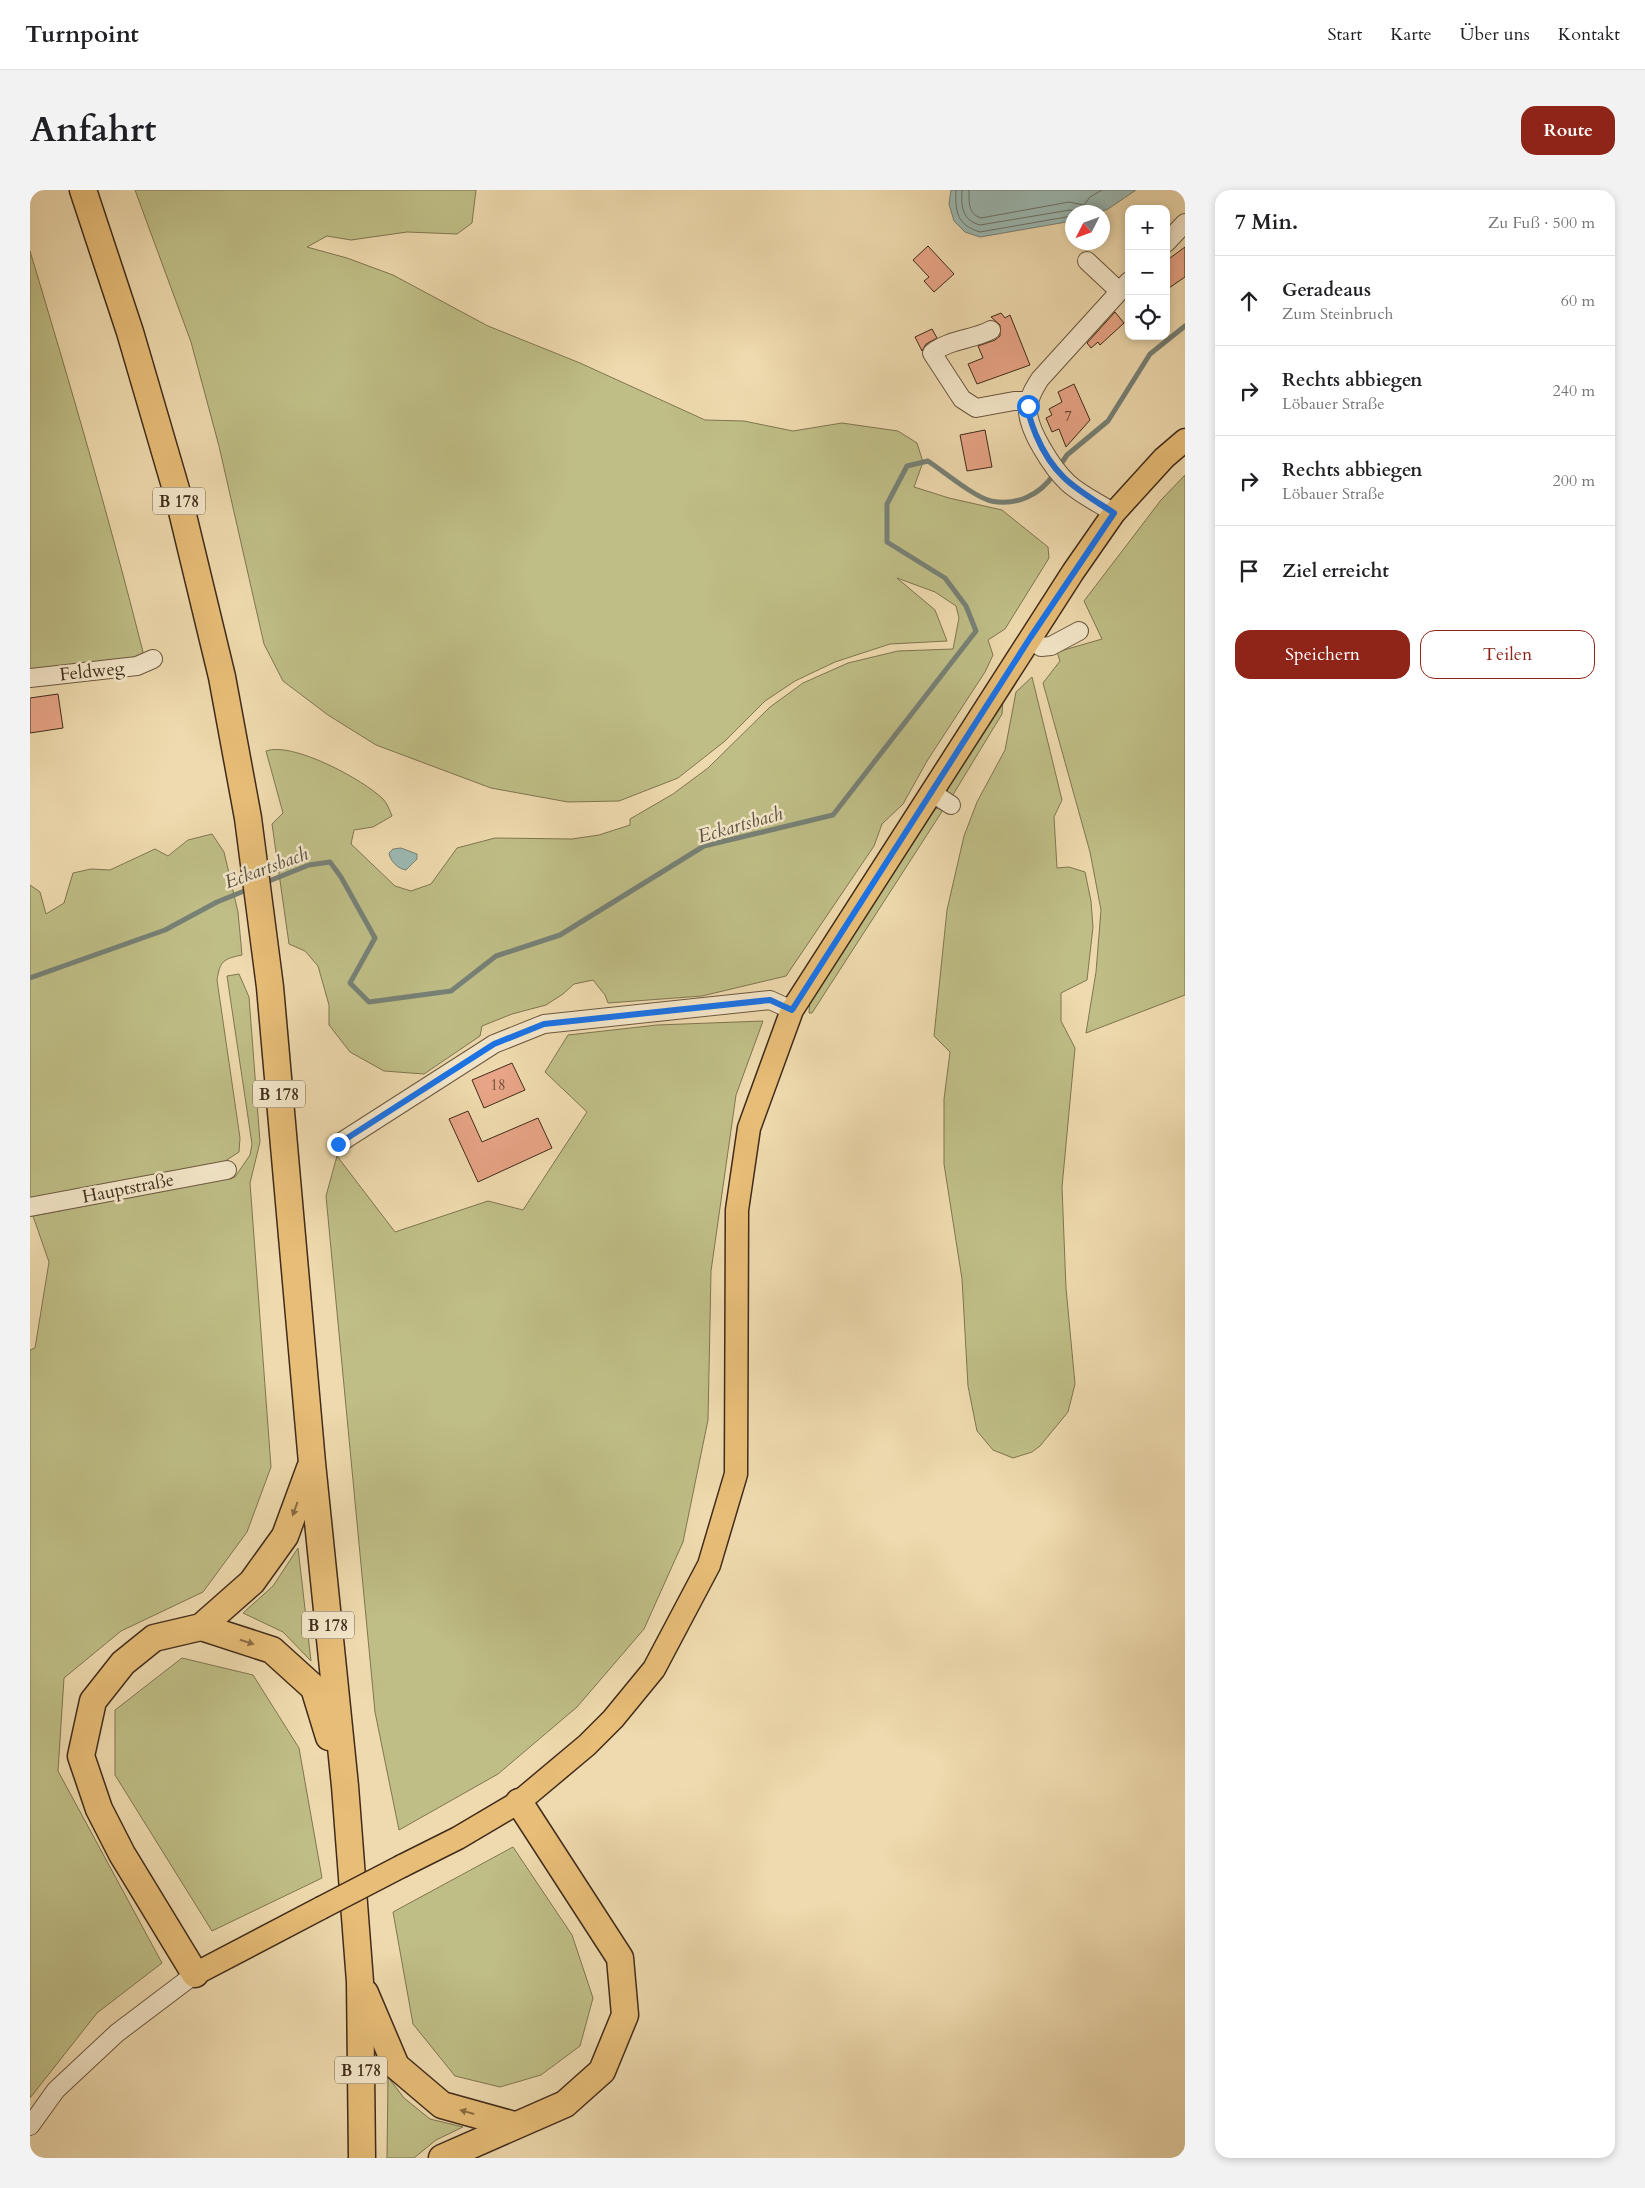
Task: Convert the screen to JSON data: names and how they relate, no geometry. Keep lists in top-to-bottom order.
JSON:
{
  "streets": {
    "highway": ["B 178"],
    "street": ["Feldweg", "Hauptstraße"]
  },
  "water": ["Eckartsbach"],
  "house_numbers": ["7", "18"],
  "north": "bottom left",
  "page": {
    "header": "Turnpoint",
    "nav": [
      "Start",
      "Karte",
      "Über uns",
      "Kontakt"
    ],
    "title": "Anfahrt",
    "buttons": [
      "Route",
      ["Speichern", "Teilen"]
    ],
    "heading": ["7 Min.", "Zu Fuß · 500 m"],
    "map_buttons": ["+", "−"],
    "list": [
      ["Geradeaus", "Zum Steinbruch", "60 m"],
      ["Rechts abbiegen", "Löbauer Straße", "240 m"],
      ["Rechts abbiegen", "Löbauer Straße", "200 m"],
      "Ziel erreicht"
    ]
  }
}
